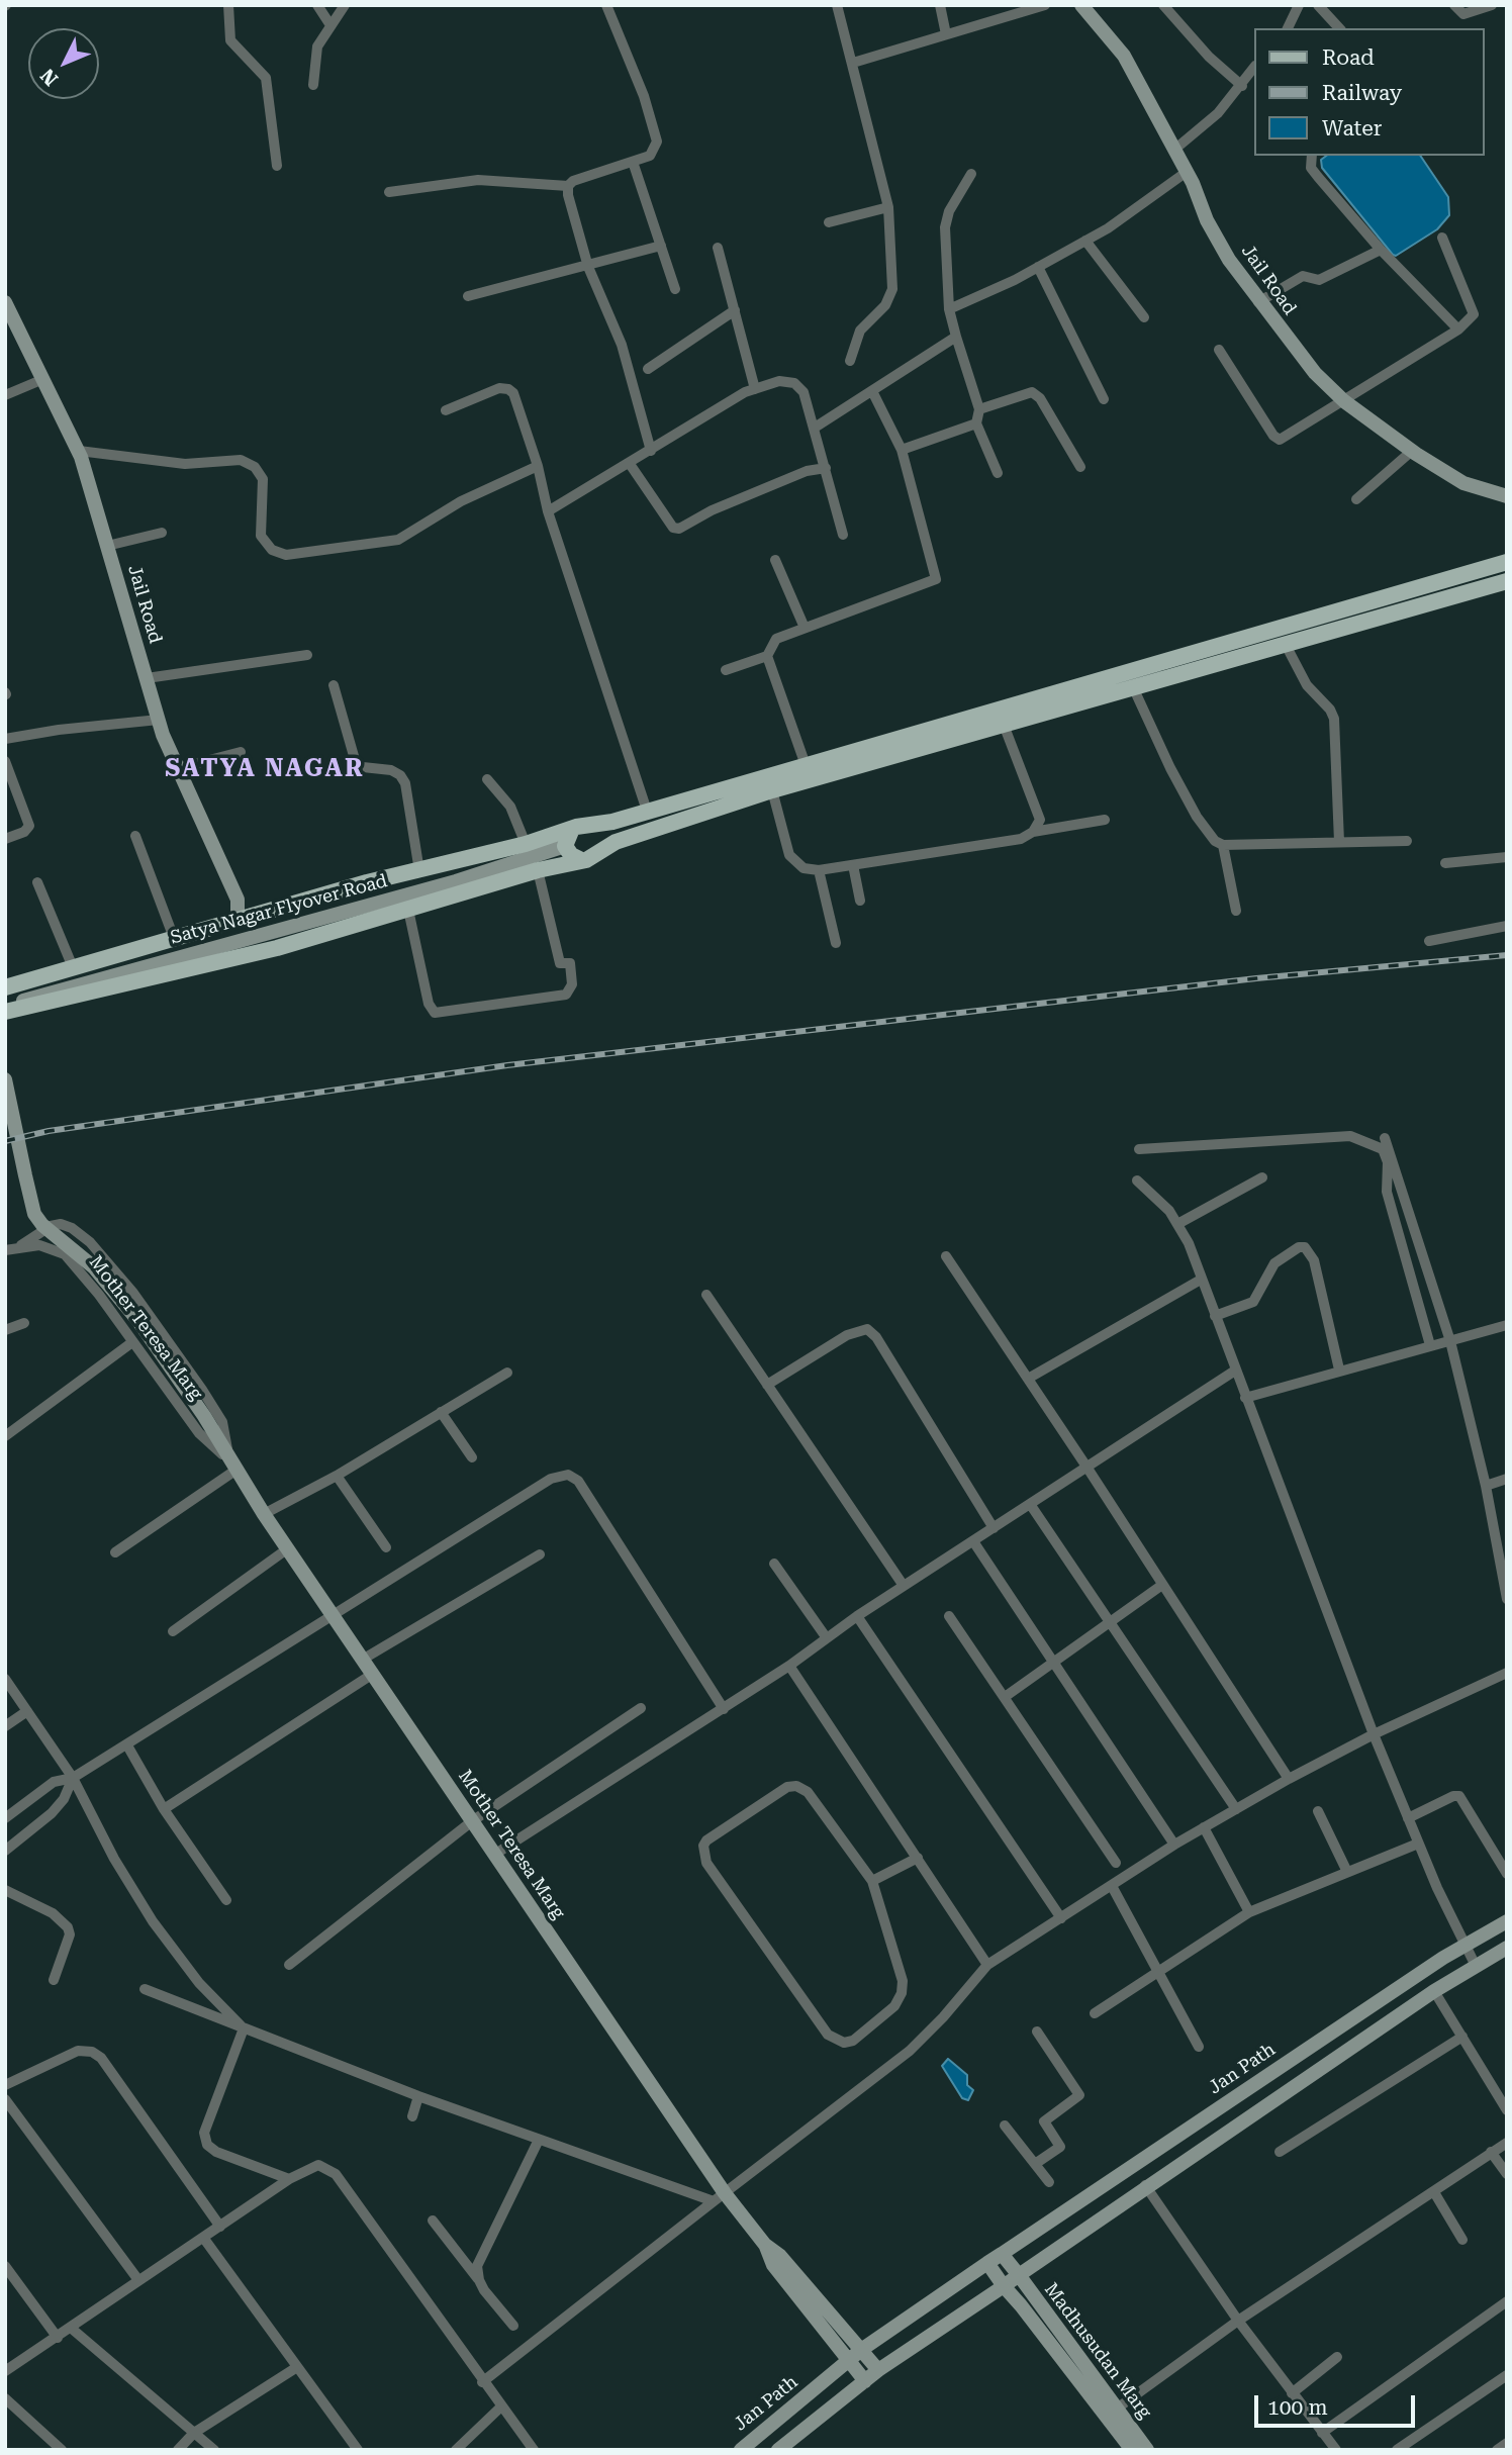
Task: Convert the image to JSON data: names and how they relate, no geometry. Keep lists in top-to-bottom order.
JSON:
{
  "streets": {
    "street": [
      "Jail Road",
      "Satya Nagar Flyover Road",
      "Mother Teresa Marg",
      "Jan Path",
      "Madhusudan Marg"
    ]
  },
  "crossings": [
    ["Mother Teresa Marg", "Jan Path"],
    ["Jan Path", "Madhusudan Marg"]
  ],
  "districts": ["SATYA NAGAR"],
  "legend": ["Road", "Railway", "Water"],
  "scale_bar": "100 m",
  "north": "bottom left"
}
